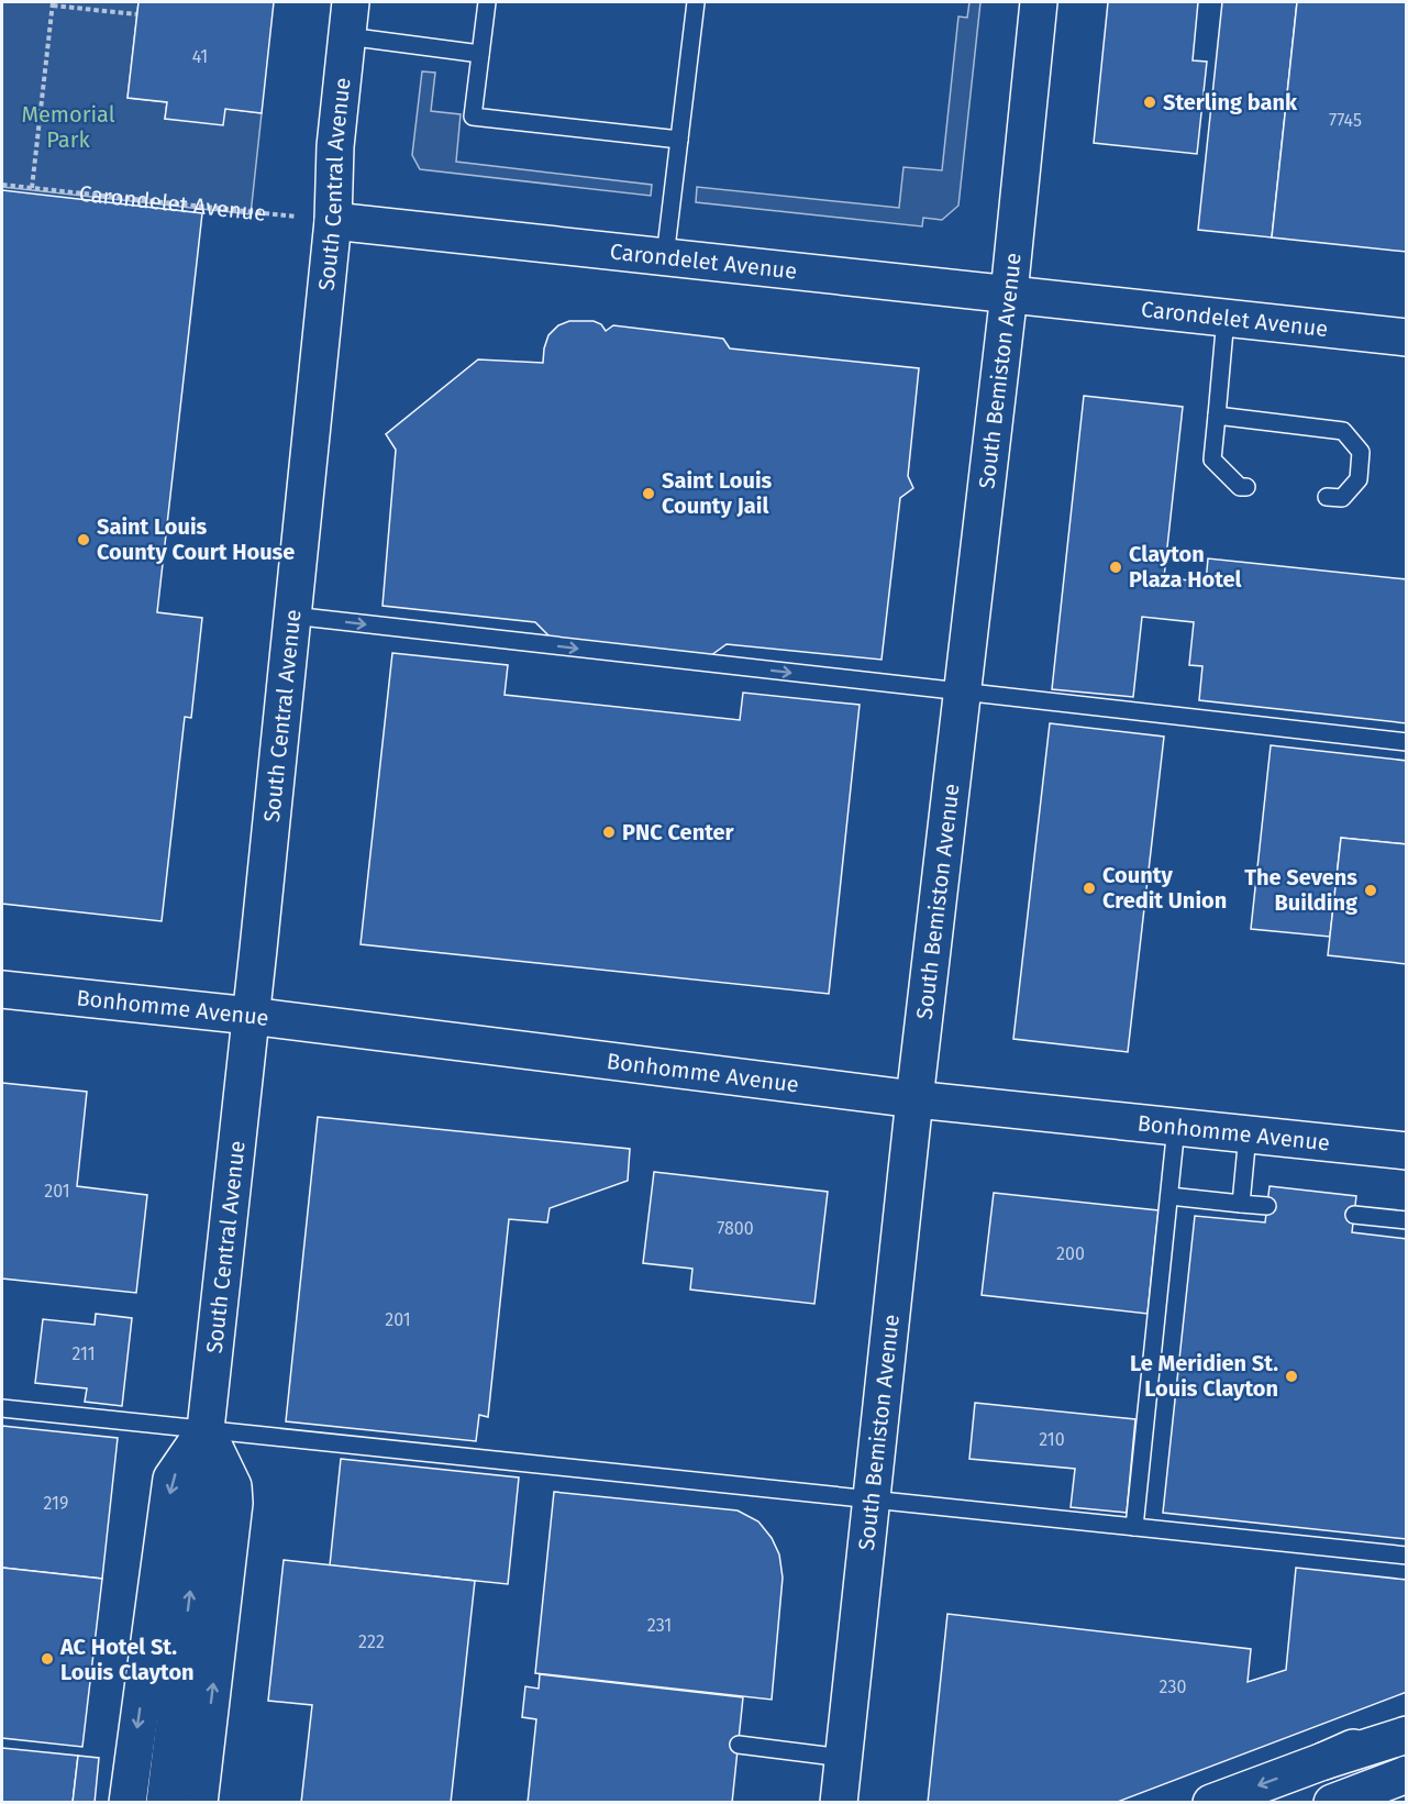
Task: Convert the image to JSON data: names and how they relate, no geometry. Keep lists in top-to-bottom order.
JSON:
{
  "streets": {
    "main road": [
      "South Central Avenue",
      "Carondelet Avenue",
      "South Bemiston Avenue",
      "Bonhomme Avenue"
    ]
  },
  "crossings": [
    ["South Central Avenue", "Carondelet Avenue"],
    ["South Central Avenue", "Bonhomme Avenue"],
    ["Carondelet Avenue", "South Bemiston Avenue"],
    ["South Bemiston Avenue", "Bonhomme Avenue"]
  ],
  "parks": ["Memorial Park"],
  "places": [
    "Sterling bank",
    "Saint Louis County Jail",
    "Saint Louis County Court House",
    "Clayton Plaza Hotel",
    "PNC Center",
    "County Credit Union",
    "The Sevens Building",
    "Le Meridien St. Louis Clayton",
    "AC Hotel St. Louis Clayton"
  ],
  "house_numbers": [
    "41",
    "7745",
    "201",
    "7800",
    "200",
    "201",
    "211",
    "210",
    "219",
    "231",
    "222",
    "230"
  ]
}
